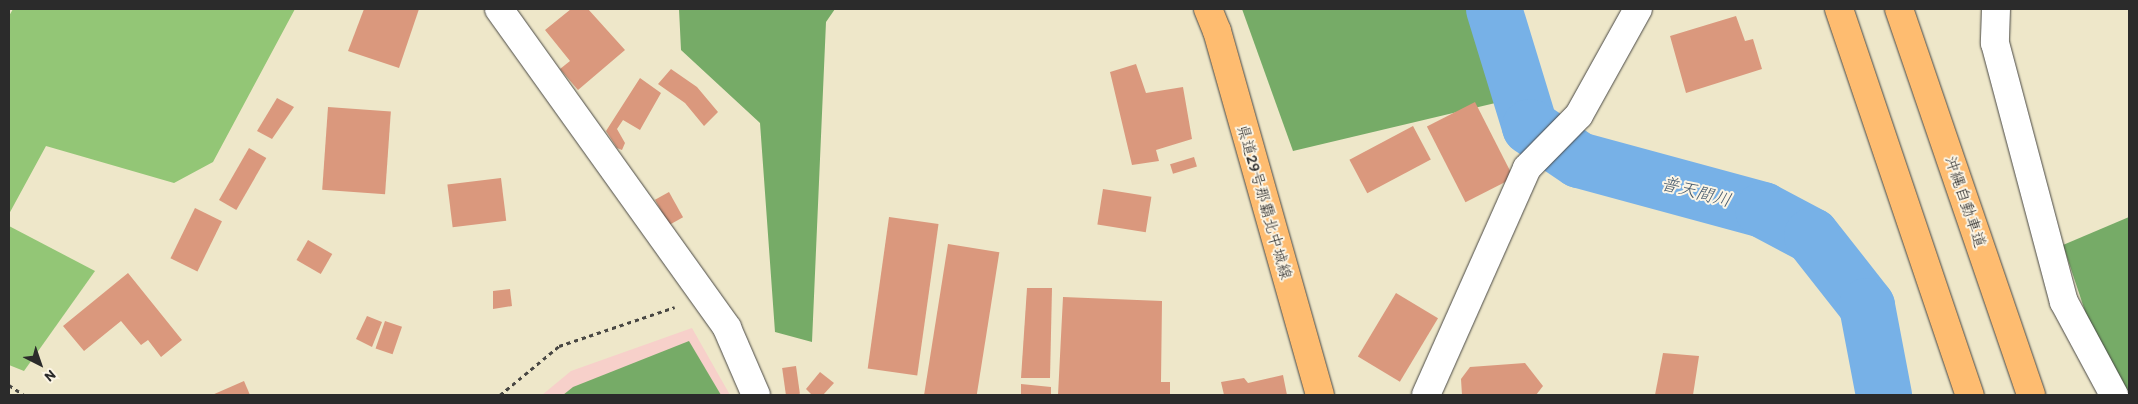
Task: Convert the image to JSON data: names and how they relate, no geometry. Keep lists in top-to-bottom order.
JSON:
{
  "streets": {
    "main road": ["県道29号那覇北中城線", "沖縄自動車道"]
  },
  "water": ["普天間川"],
  "north": "bottom right"
}
